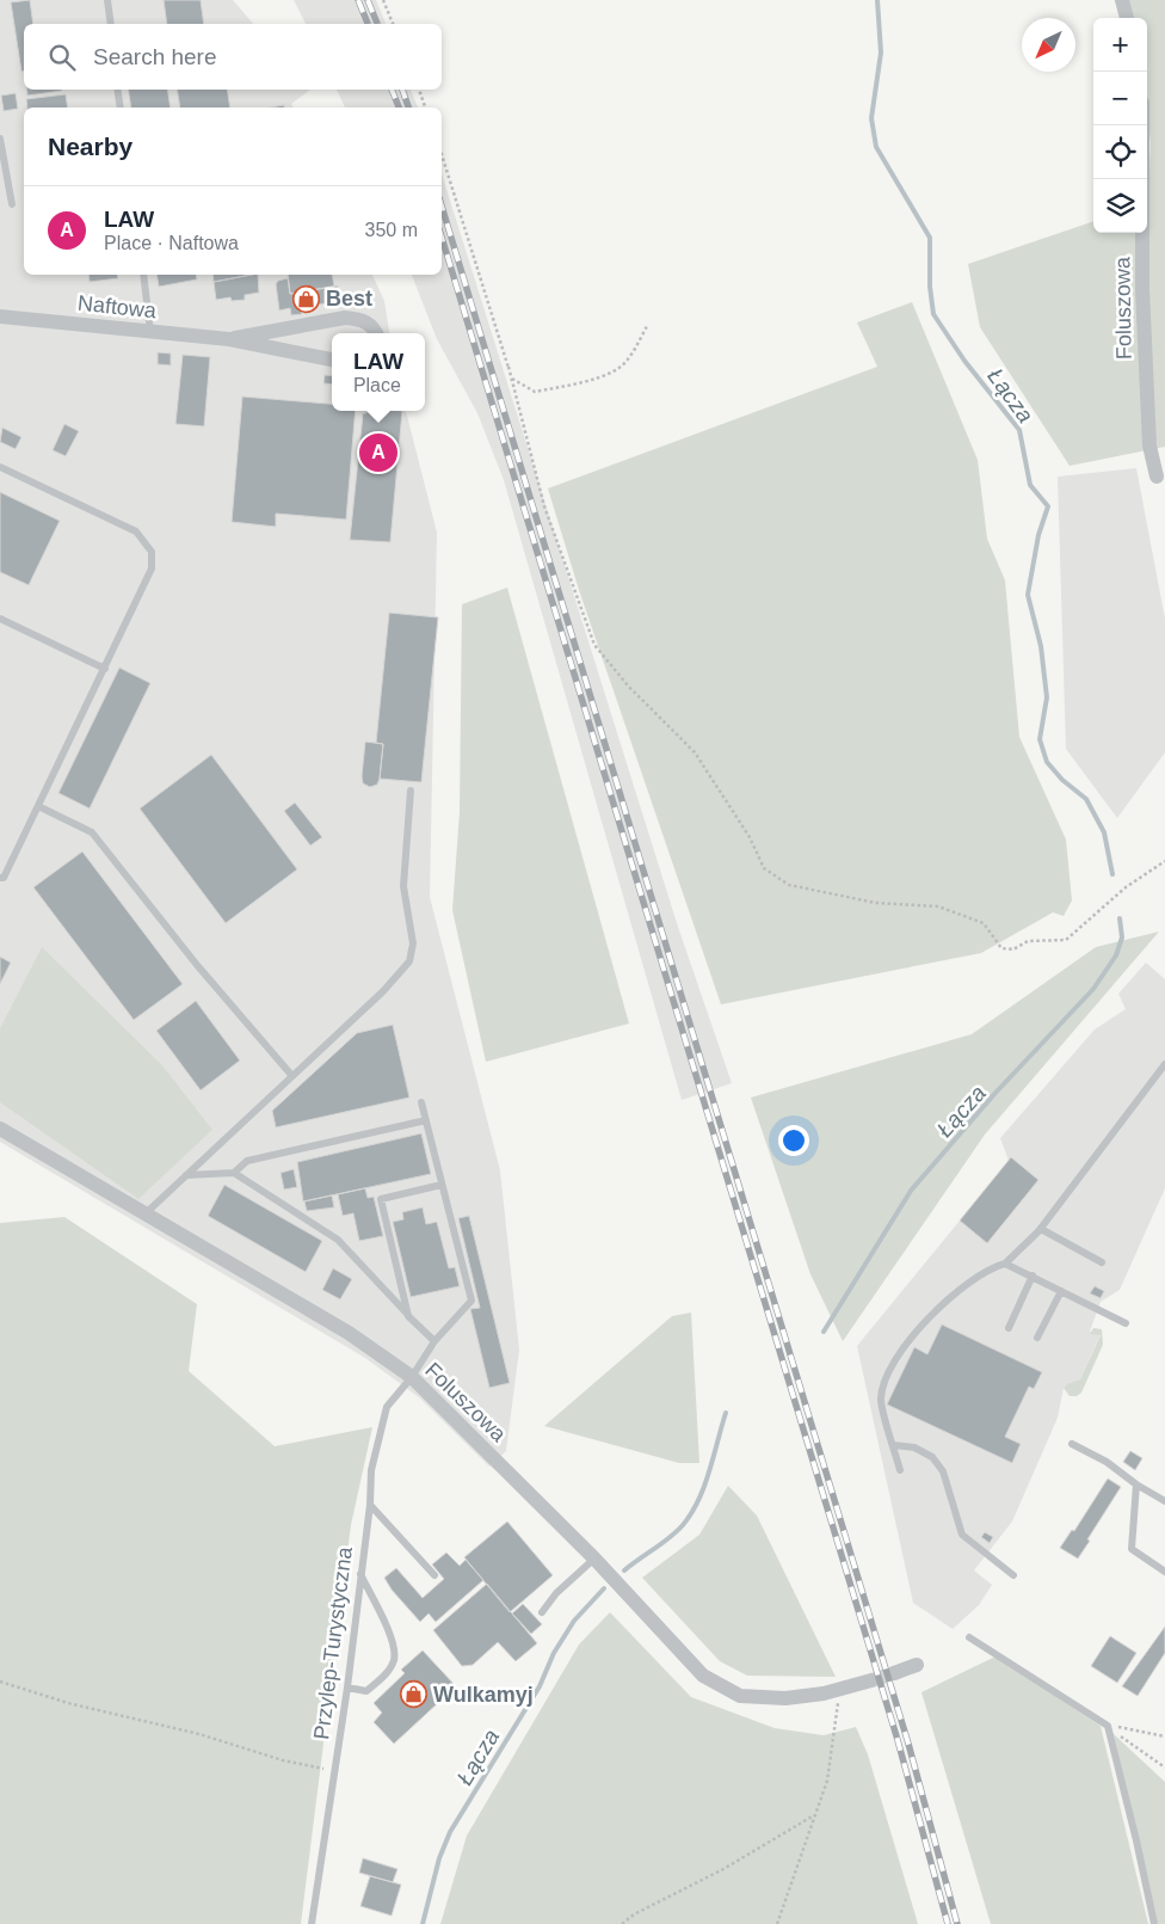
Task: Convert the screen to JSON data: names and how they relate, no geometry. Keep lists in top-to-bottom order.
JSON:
{
  "streets": {
    "street": ["Naftowa", "Foluszowa"],
    "lane": ["Przylep-Turystyczna"]
  },
  "crossings": [
    ["Foluszowa", "Przylep-Turystyczna"]
  ],
  "water": ["Łącza"],
  "places": {
    "shop": ["Best", "Wulkamyj"]
  },
  "north": "bottom left",
  "page": {
    "map_buttons": ["+", "−"],
    "search": "Search here",
    "heading": "Nearby",
    "list": [
      {
        "mark": "A",
        "name": "LAW",
        "note": "Place · Naftowa",
        "value": "350 m"
      }
    ],
    "popup": ["LAW", "Place"],
    "pins": "A"
  }
}
